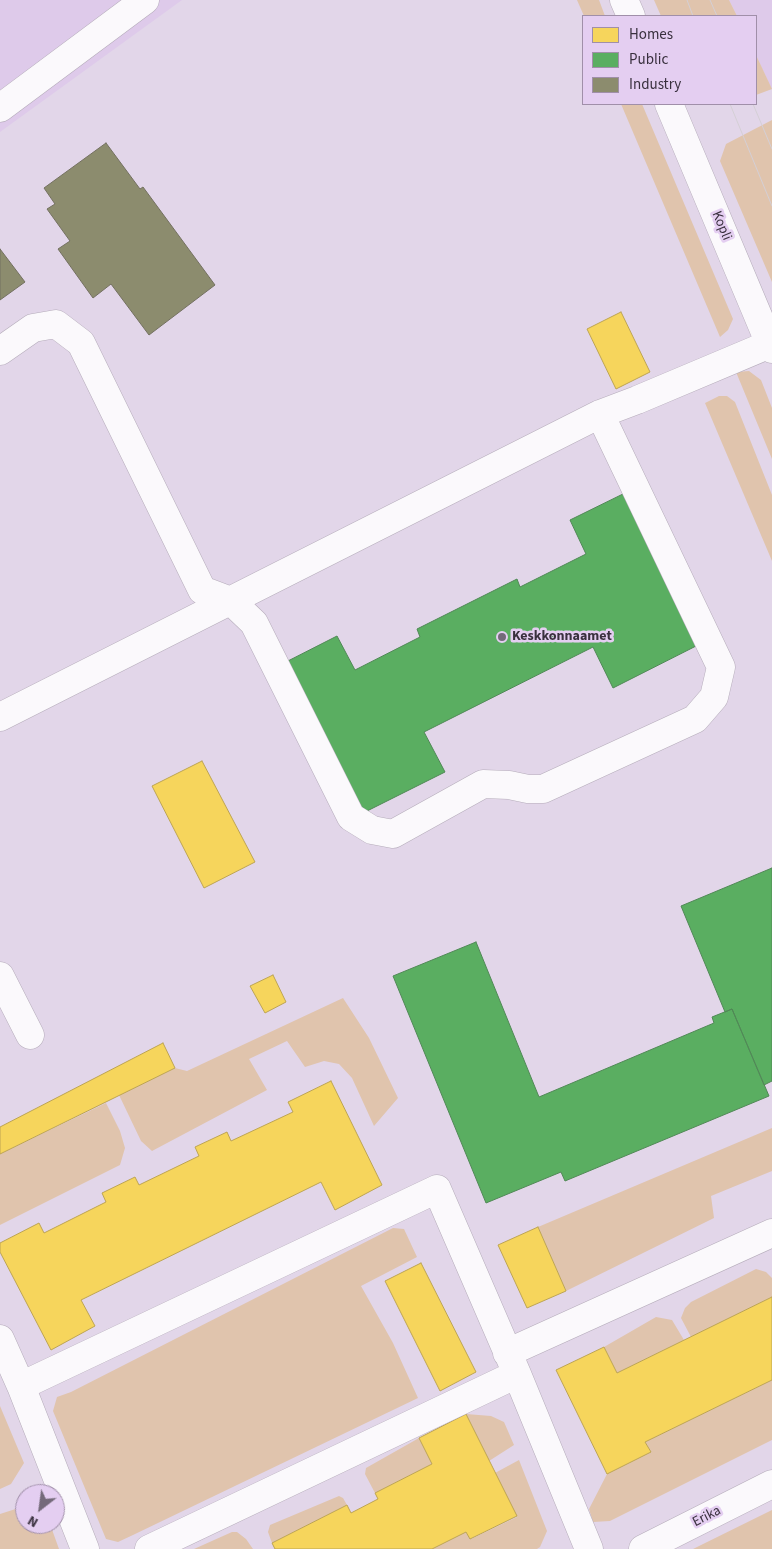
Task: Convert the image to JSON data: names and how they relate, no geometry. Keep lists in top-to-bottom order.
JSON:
{
  "streets": {
    "street": ["Kopli", "Erika"]
  },
  "places": ["Keskkonnaamet"],
  "legend": ["Homes", "Public", "Industry"],
  "north": "bottom left"
}
